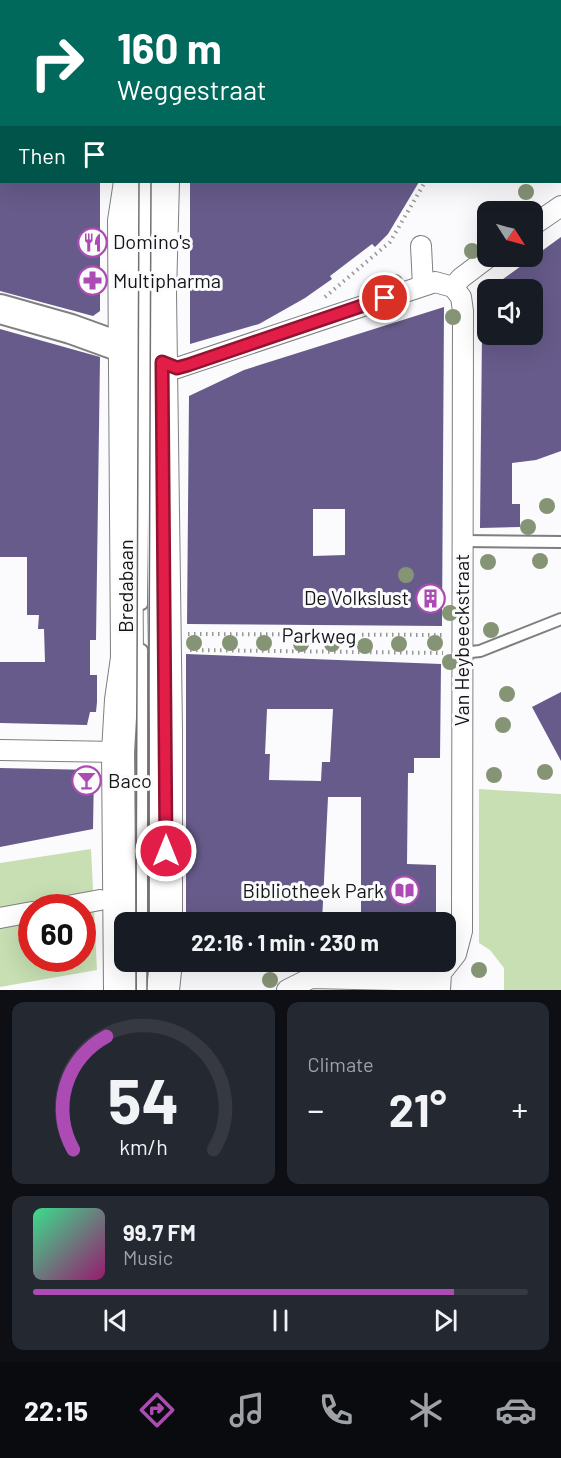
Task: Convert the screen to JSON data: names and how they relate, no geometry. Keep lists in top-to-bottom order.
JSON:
{
  "streets": {
    "main road": ["Bredabaan"],
    "street": ["Van Heybeeckstraat"],
    "path": ["Parkweg"]
  },
  "crossings": [
    ["Bredabaan", "Parkweg"],
    ["Parkweg", "Van Heybeeckstraat"]
  ],
  "places": {
    "restaurant": ["Domino's"],
    "pharmacy": ["Multipharma"],
    "building": ["De Volkslust"],
    "bar": ["Baco"],
    "library": ["Bibliotheek Park"]
  },
  "north": "bottom right",
  "page": {
    "turn": ["160 m", "Weggestraat"],
    "then": "Then",
    "limit": "60",
    "trip": "22:16 · 1 min · 230 m",
    "tile": "Climate",
    "heat": ["−", "21°", "+"],
    "song": ["99.7 FM", "Music"],
    "tabs": "22:15",
    "gauge": ["54", "km/h"]
  }
}
